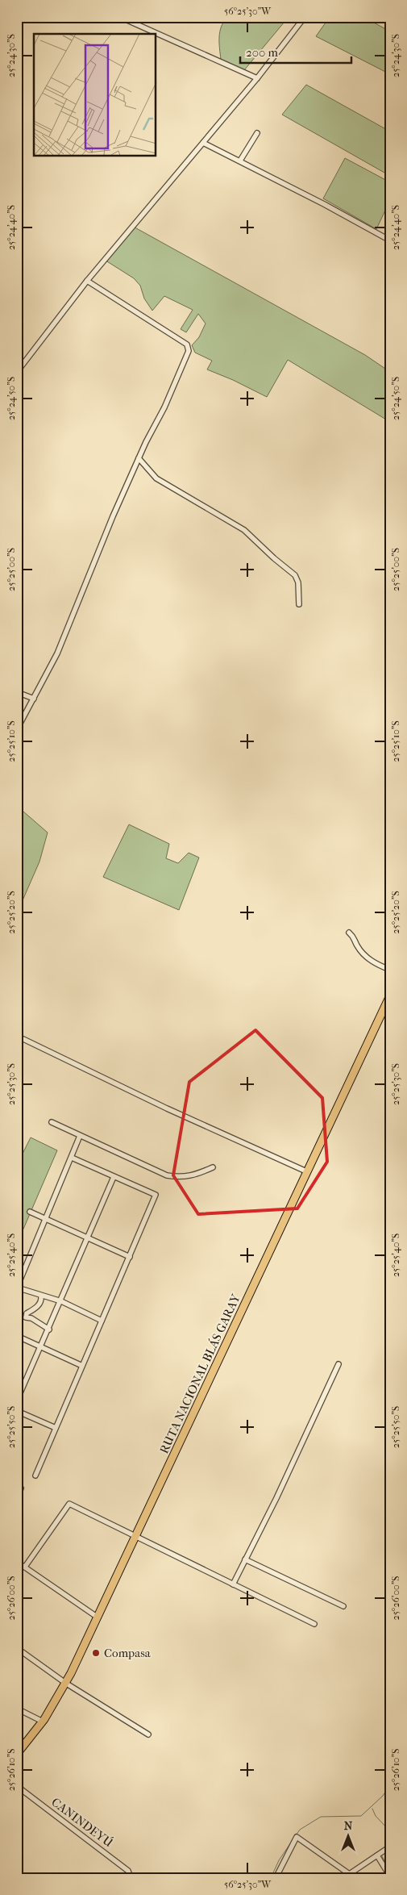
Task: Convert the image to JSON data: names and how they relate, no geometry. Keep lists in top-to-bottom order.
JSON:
{
  "streets": {
    "highway": ["RUTA NACIONAL BLÁS GARAY"],
    "street": ["CANINDEYÚ"]
  },
  "places": ["Compasa"],
  "scale_bar": "200 m",
  "north": "top",
  "coordinates": [
    "56°25'30\"W",
    "25°24'30\"S",
    "25°24'40\"S",
    "25°24'50\"S",
    "25°25'00\"S",
    "25°25'10\"S",
    "25°25'20\"S",
    "25°25'30\"S",
    "25°25'40\"S",
    "25°25'50\"S",
    "25°26'00\"S",
    "25°26'10\"S"
  ]
}
